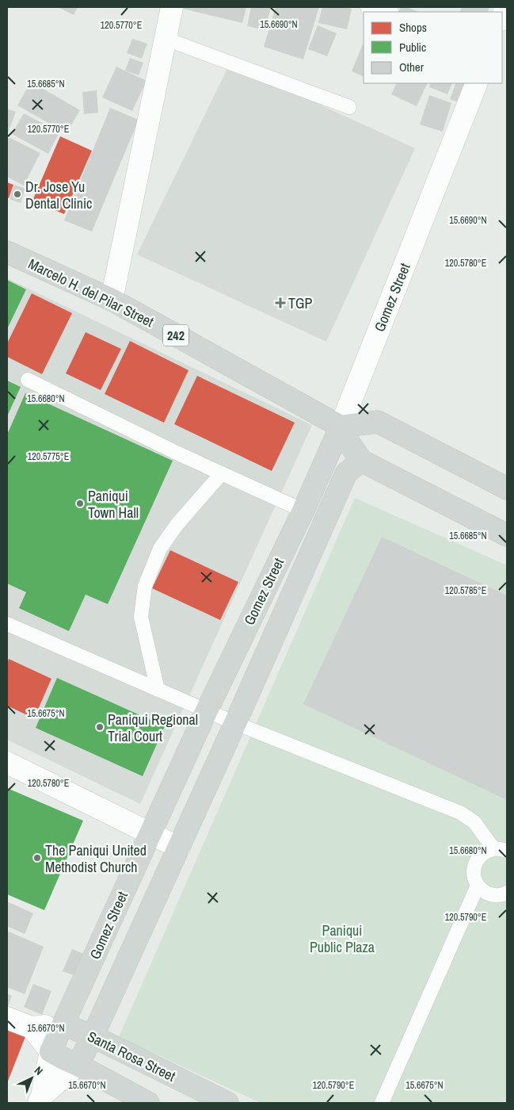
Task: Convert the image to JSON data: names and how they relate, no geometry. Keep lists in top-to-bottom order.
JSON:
{
  "streets": {
    "main road": [
      "Marcelo H. del Pilar Street",
      "Gomez Street",
      "242",
      "Santa Rosa Street"
    ]
  },
  "crossings": [
    ["Marcelo H. del Pilar Street", "Gomez Street"],
    ["Gomez Street", "Santa Rosa Street"]
  ],
  "parks": ["Paniqui Public Plaza"],
  "places": {
    "other": [
      "Dr. Jose Yu Dental Clinic",
      "Paniqui Town Hall",
      "Paniqui Regional Trial Court",
      "The Paniqui United Methodist Church"
    ],
    "health": ["TGP"]
  },
  "legend": ["Shops", "Public", "Other"],
  "north": "top right",
  "coordinates": [
    "15.6690°N",
    "120.5770°E",
    "15.6685°N",
    "120.5780°E",
    "15.6680°N",
    "120.5775°E",
    "120.5785°E",
    "15.6675°N",
    "120.5790°E",
    "15.6670°N"
  ]
}
